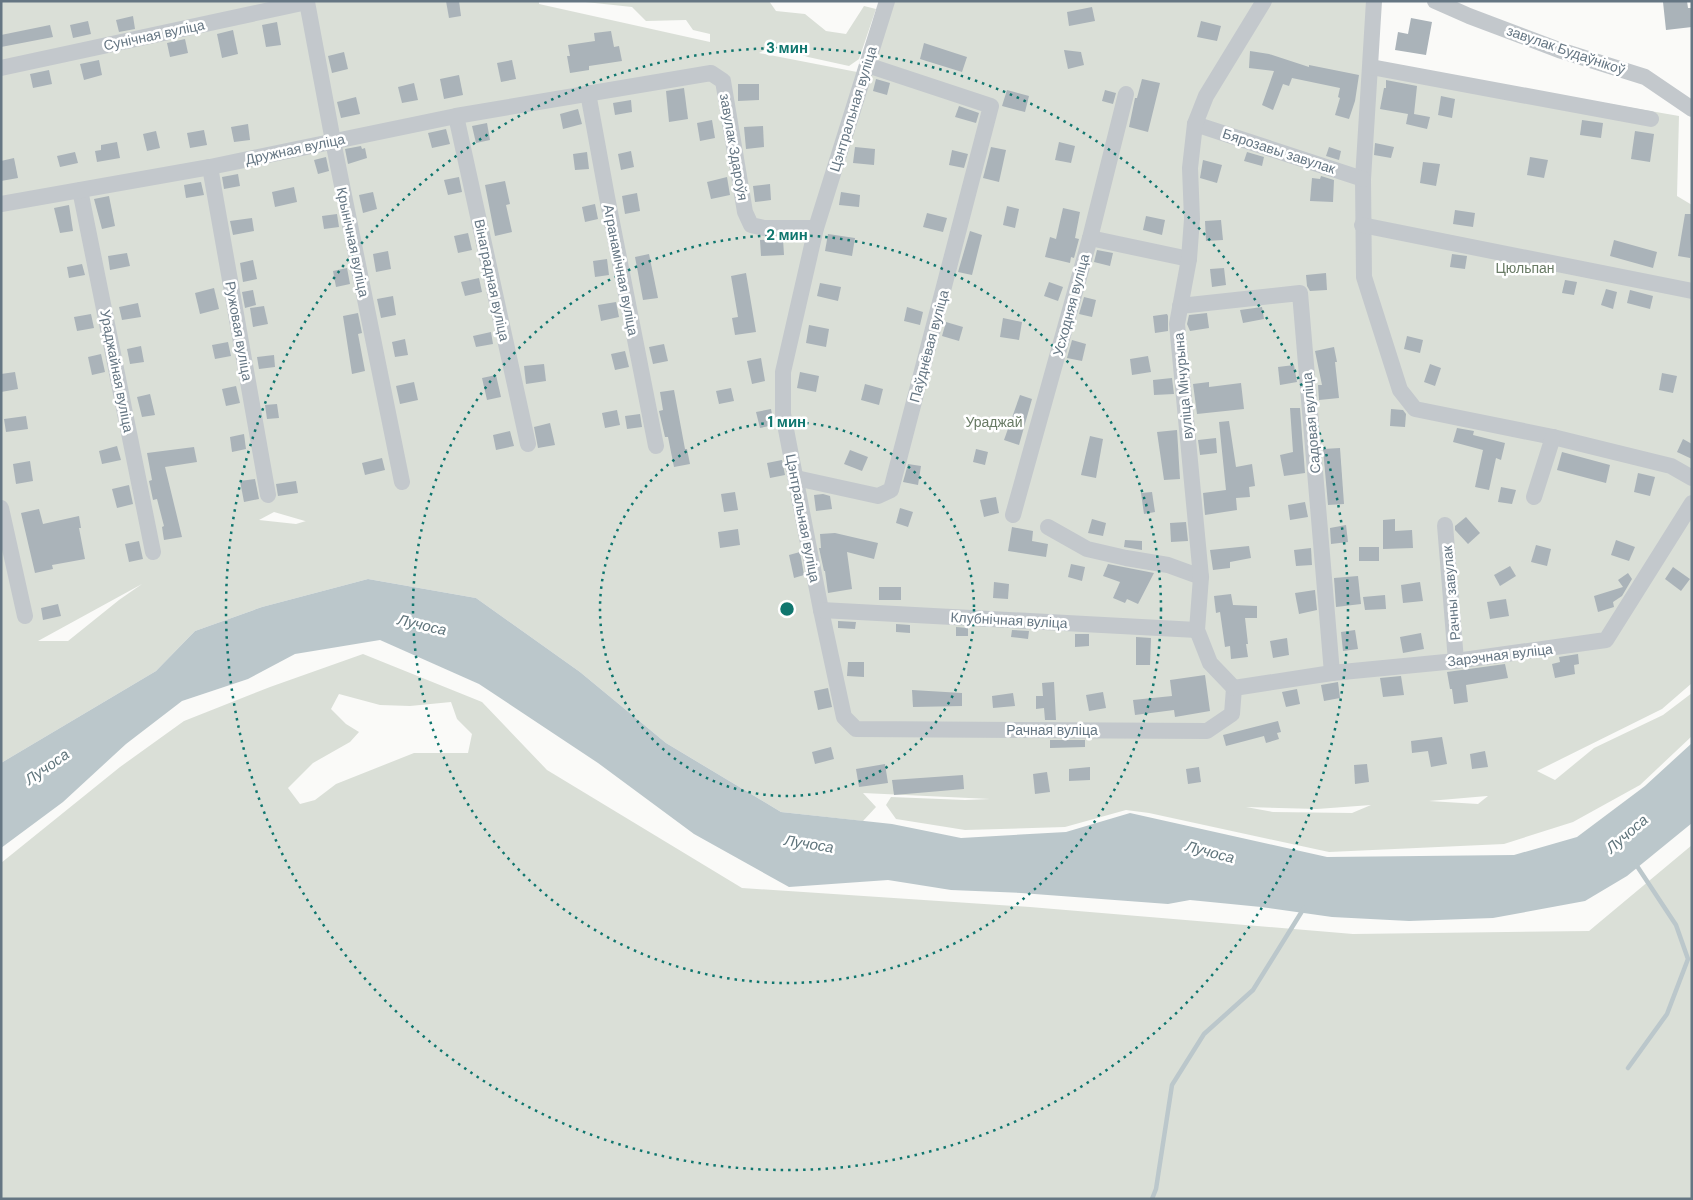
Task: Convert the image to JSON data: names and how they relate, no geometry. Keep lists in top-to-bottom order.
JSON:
{
  "streets": {
    "street": [
      "Сунічная вуліца",
      "завулак Будаўнікоў",
      "Цэнтральная вуліца",
      "завулак Здароўя",
      "Дружная вуліца",
      "Бярозавы завулак",
      "Крынічная вуліца",
      "Агранамічная вуліца",
      "Вінаградная вуліца",
      "Усходняя вуліца",
      "Ружовая вуліца",
      "Паўднёвая вуліца",
      "Ураджайная вуліца",
      "вуліца Мічурына",
      "Садовая вуліца",
      "Рачны завулак",
      "Клубнічная вуліца",
      "Зарэчная вуліца",
      "Рачная вуліца"
    ]
  },
  "crossings": [
    ["Сунічная вуліца", "Крынічная вуліца"],
    ["Цэнтральная вуліца", "завулак Здароўя"],
    ["Цэнтральная вуліца", "Паўднёвая вуліца"],
    ["Цэнтральная вуліца", "Клубнічная вуліца"],
    ["Цэнтральная вуліца", "Рачная вуліца"],
    ["завулак Здароўя", "Дружная вуліца"],
    ["завулак Здароўя", "Агранамічная вуліца"],
    ["Дружная вуліца", "Крынічная вуліца"],
    ["Дружная вуліца", "Агранамічная вуліца"],
    ["Дружная вуліца", "Вінаградная вуліца"],
    ["Дружная вуліца", "Ружовая вуліца"],
    ["Дружная вуліца", "Ураджайная вуліца"],
    ["Бярозавы завулак", "вуліца Мічурына"],
    ["вуліца Мічурына", "Садовая вуліца"],
    ["вуліца Мічурына", "Клубнічная вуліца"],
    ["вуліца Мічурына", "Зарэчная вуліца"],
    ["вуліца Мічурына", "Рачная вуліца"],
    ["Садовая вуліца", "Зарэчная вуліца"],
    ["Рачны завулак", "Зарэчная вуліца"],
    ["Зарэчная вуліца", "Рачная вуліца"]
  ],
  "water": ["Лучоса"],
  "parks": ["Цюльпан", "Ураджай"],
  "rings": ["3 мин", "2 мин", "1 мин"]
}
